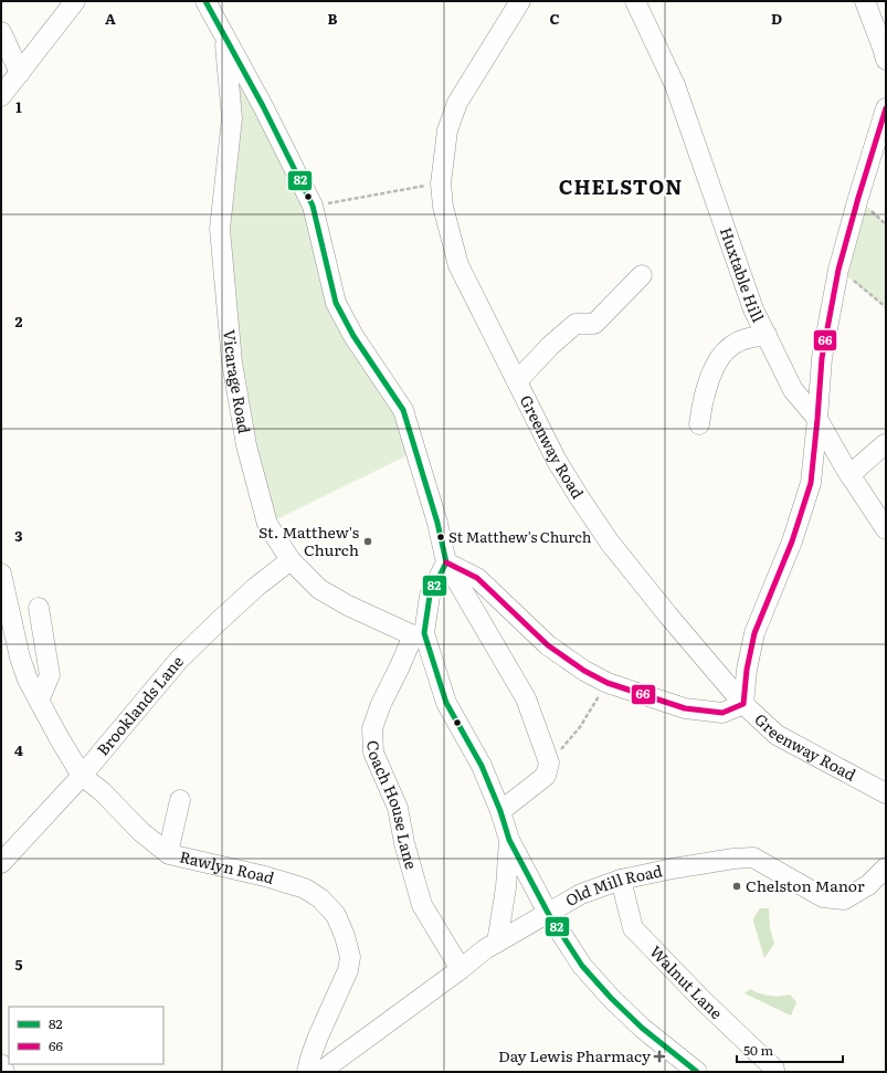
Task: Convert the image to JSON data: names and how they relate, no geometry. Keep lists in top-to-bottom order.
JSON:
{
  "streets": {
    "street": [
      "Huxtable Hill",
      "Vicarage Road",
      "Greenway Road",
      "Brooklands Lane",
      "Coach House Lane",
      "Rawlyn Road",
      "Old Mill Road",
      "Walnut Lane"
    ]
  },
  "crossings": [
    ["Vicarage Road", "Brooklands Lane"],
    ["Vicarage Road", "Coach House Lane"],
    ["Brooklands Lane", "Rawlyn Road"],
    ["Coach House Lane", "Old Mill Road"],
    ["Old Mill Road", "Walnut Lane"]
  ],
  "districts": ["CHELSTON"],
  "places": {
    "other": ["St Matthew's Church", "St. Matthew's Church", "Chelston Manor"],
    "health": ["Day Lewis Pharmacy"]
  },
  "lines": ["transit line 82", "transit line 66"],
  "legend": ["82", "66"],
  "scale_bar": "50 m",
  "grid": {
    "columns": [
      "A",
      "B",
      "C",
      "D"
    ],
    "rows": [
      "1",
      "2",
      "3",
      "4",
      "5"
    ]
  }
}
